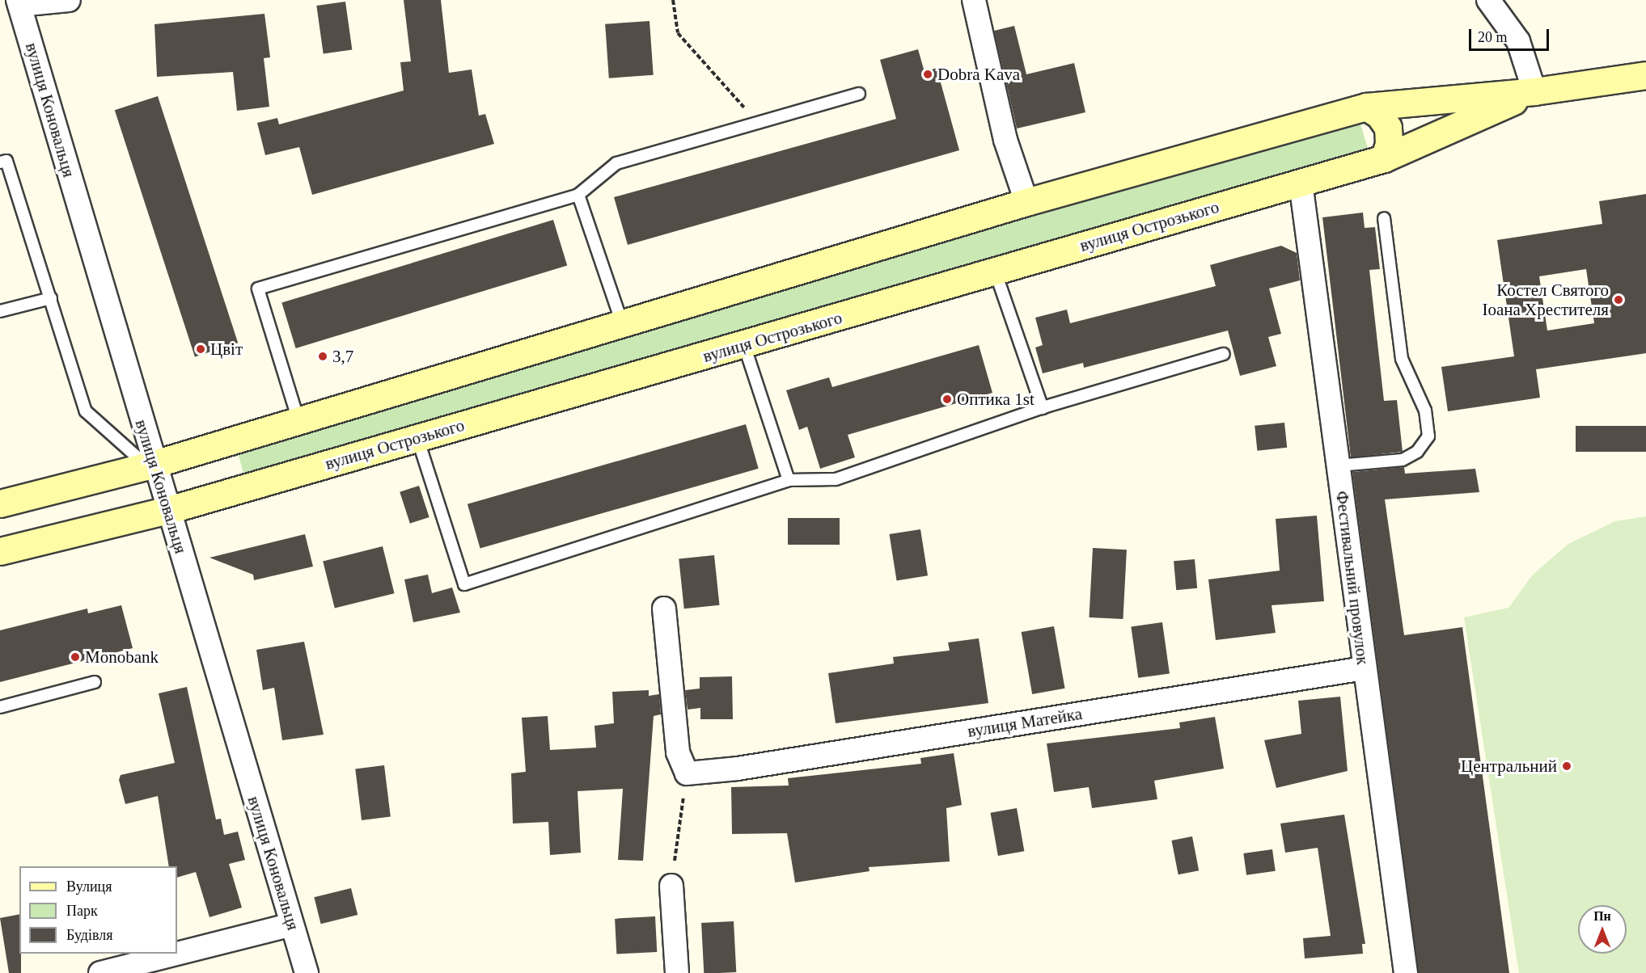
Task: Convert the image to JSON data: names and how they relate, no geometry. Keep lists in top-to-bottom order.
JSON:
{
  "streets": {
    "main road": ["вулиця Острозького"],
    "street": ["вулиця Коновальця", "Фестивальний провулок", "вулиця Матейка"]
  },
  "crossings": [
    ["вулиця Коновальця", "вулиця Острозького"],
    ["вулиця Острозького", "Фестивальний провулок"],
    ["Фестивальний провулок", "вулиця Матейка"]
  ],
  "places": [
    "Dobra Kava",
    "Костел Святого Іоана Хрестителя",
    "Цвіт",
    "3,7",
    "Оптика 1st",
    "Monobank",
    "Центральний"
  ],
  "legend": ["Вулиця", "Парк", "Будівля"],
  "scale_bar": "20 m",
  "north": "top"
}
